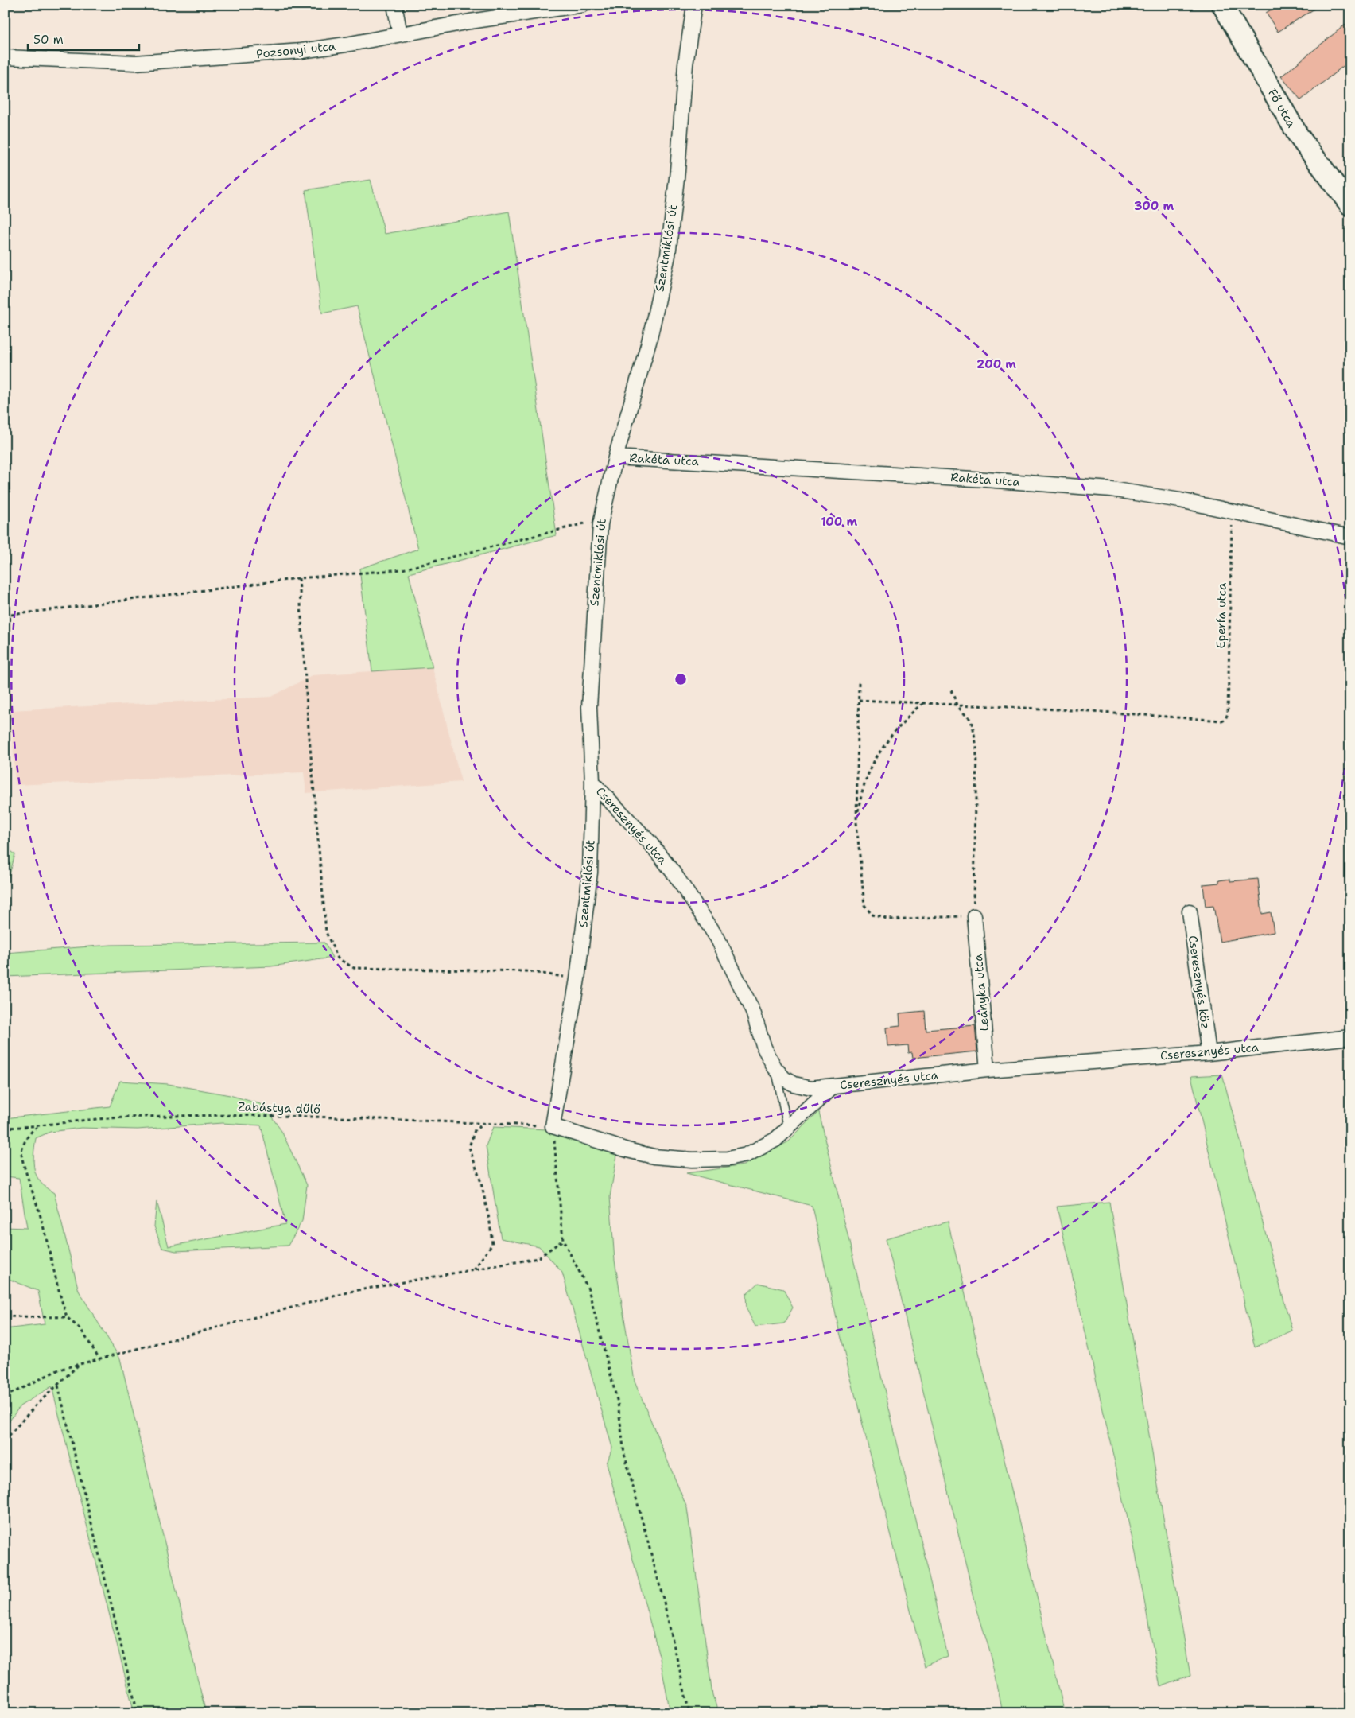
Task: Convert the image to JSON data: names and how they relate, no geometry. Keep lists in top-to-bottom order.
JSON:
{
  "streets": {
    "main road": ["Fő utca"],
    "street": [
      "Pozsonyi utca",
      "Szentmiklósi út",
      "Rakéta utca",
      "Cseresznyés utca",
      "Cseresznyés köz",
      "Leányka utca"
    ],
    "path": ["Eperfa utca", "Zabástya dűlő"]
  },
  "crossings": [
    ["Szentmiklósi út", "Rakéta utca"],
    ["Szentmiklósi út", "Cseresznyés utca"],
    ["Szentmiklósi út", "Zabástya dűlő"],
    ["Rakéta utca", "Eperfa utca"],
    ["Cseresznyés utca", "Cseresznyés köz"],
    ["Cseresznyés utca", "Leányka utca"]
  ],
  "scale_bar": "50 m",
  "rings": ["300 m", "200 m", "100 m"]
}
